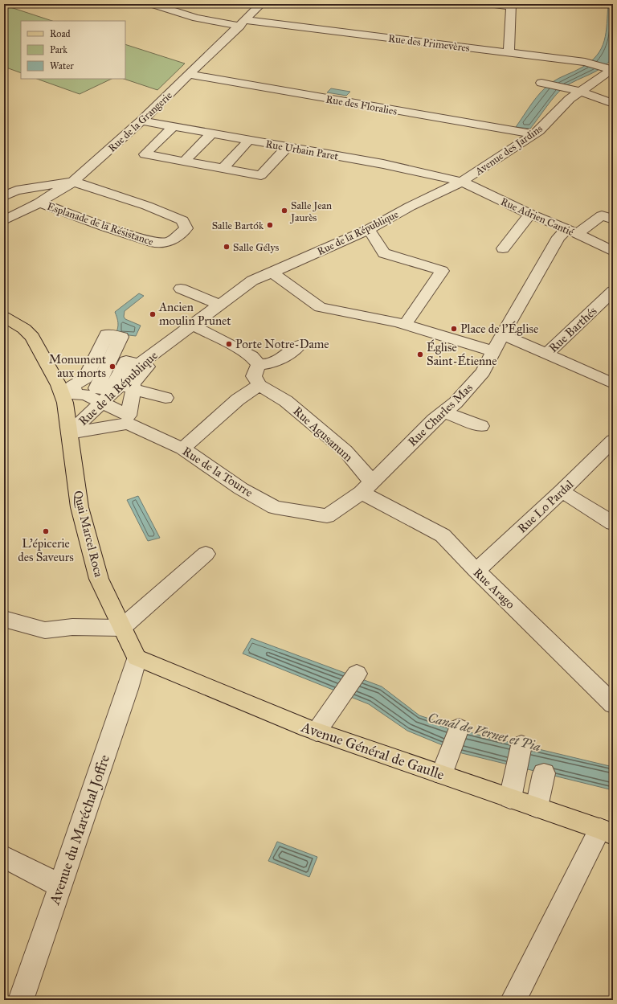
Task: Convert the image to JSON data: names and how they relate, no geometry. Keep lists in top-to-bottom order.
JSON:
{
  "streets": {
    "main road": ["Quai Marcel Roca", "Avenue Général de Gaulle"],
    "street": [
      "Rue des Primevères",
      "Rue des Floralies",
      "Rue de la Grangerie",
      "Rue Urbain Paret",
      "Avenue des Jardins",
      "Rue Adrien Cantié",
      "Esplanade de la Résistance",
      "Rue de la République",
      "Rue Barthés",
      "Rue Charles Mas",
      "Rue Agusanum",
      "Rue de la Tourre",
      "Rue Lo Pardal",
      "Rue Arago",
      "Avenue du Maréchal Joffre"
    ]
  },
  "crossings": [
    ["Rue des Primevères", "Rue de la Grangerie"],
    ["Rue des Primevères", "Avenue des Jardins"],
    ["Rue des Floralies", "Rue de la Grangerie"],
    ["Rue des Floralies", "Avenue des Jardins"],
    ["Rue de la Grangerie", "Rue Urbain Paret"],
    ["Rue de la Grangerie", "Esplanade de la Résistance"],
    ["Rue Urbain Paret", "Avenue des Jardins"],
    ["Rue Urbain Paret", "Rue Adrien Cantié"],
    ["Rue Urbain Paret", "Rue de la République"],
    ["Avenue des Jardins", "Rue Adrien Cantié"],
    ["Avenue des Jardins", "Rue de la République"],
    ["Rue Adrien Cantié", "Rue de la République"],
    ["Rue Adrien Cantié", "Rue Charles Mas"],
    ["Rue de la République", "Rue de la Tourre"],
    ["Rue de la République", "Quai Marcel Roca"],
    ["Rue Charles Mas", "Rue Agusanum"],
    ["Rue Charles Mas", "Rue de la Tourre"],
    ["Rue Charles Mas", "Rue Arago"],
    ["Rue Agusanum", "Rue de la Tourre"],
    ["Rue Agusanum", "Rue Arago"],
    ["Rue de la Tourre", "Quai Marcel Roca"],
    ["Rue de la Tourre", "Rue Arago"],
    ["Rue Lo Pardal", "Rue Arago"],
    ["Quai Marcel Roca", "Avenue Général de Gaulle"],
    ["Quai Marcel Roca", "Avenue du Maréchal Joffre"],
    ["Avenue Général de Gaulle", "Avenue du Maréchal Joffre"]
  ],
  "water": ["Canal de Vernet et Pia"],
  "places": [
    "Salle Jean Jaurès",
    "Salle Bartók",
    "Salle Gélys",
    "Ancien moulin Prunet",
    "Place de l'Église",
    "Porte Notre-Dame",
    "Église Saint-Étienne",
    "Monument aux morts",
    "L'épicerie des Saveurs"
  ],
  "legend": ["Road", "Park", "Water"]
}
